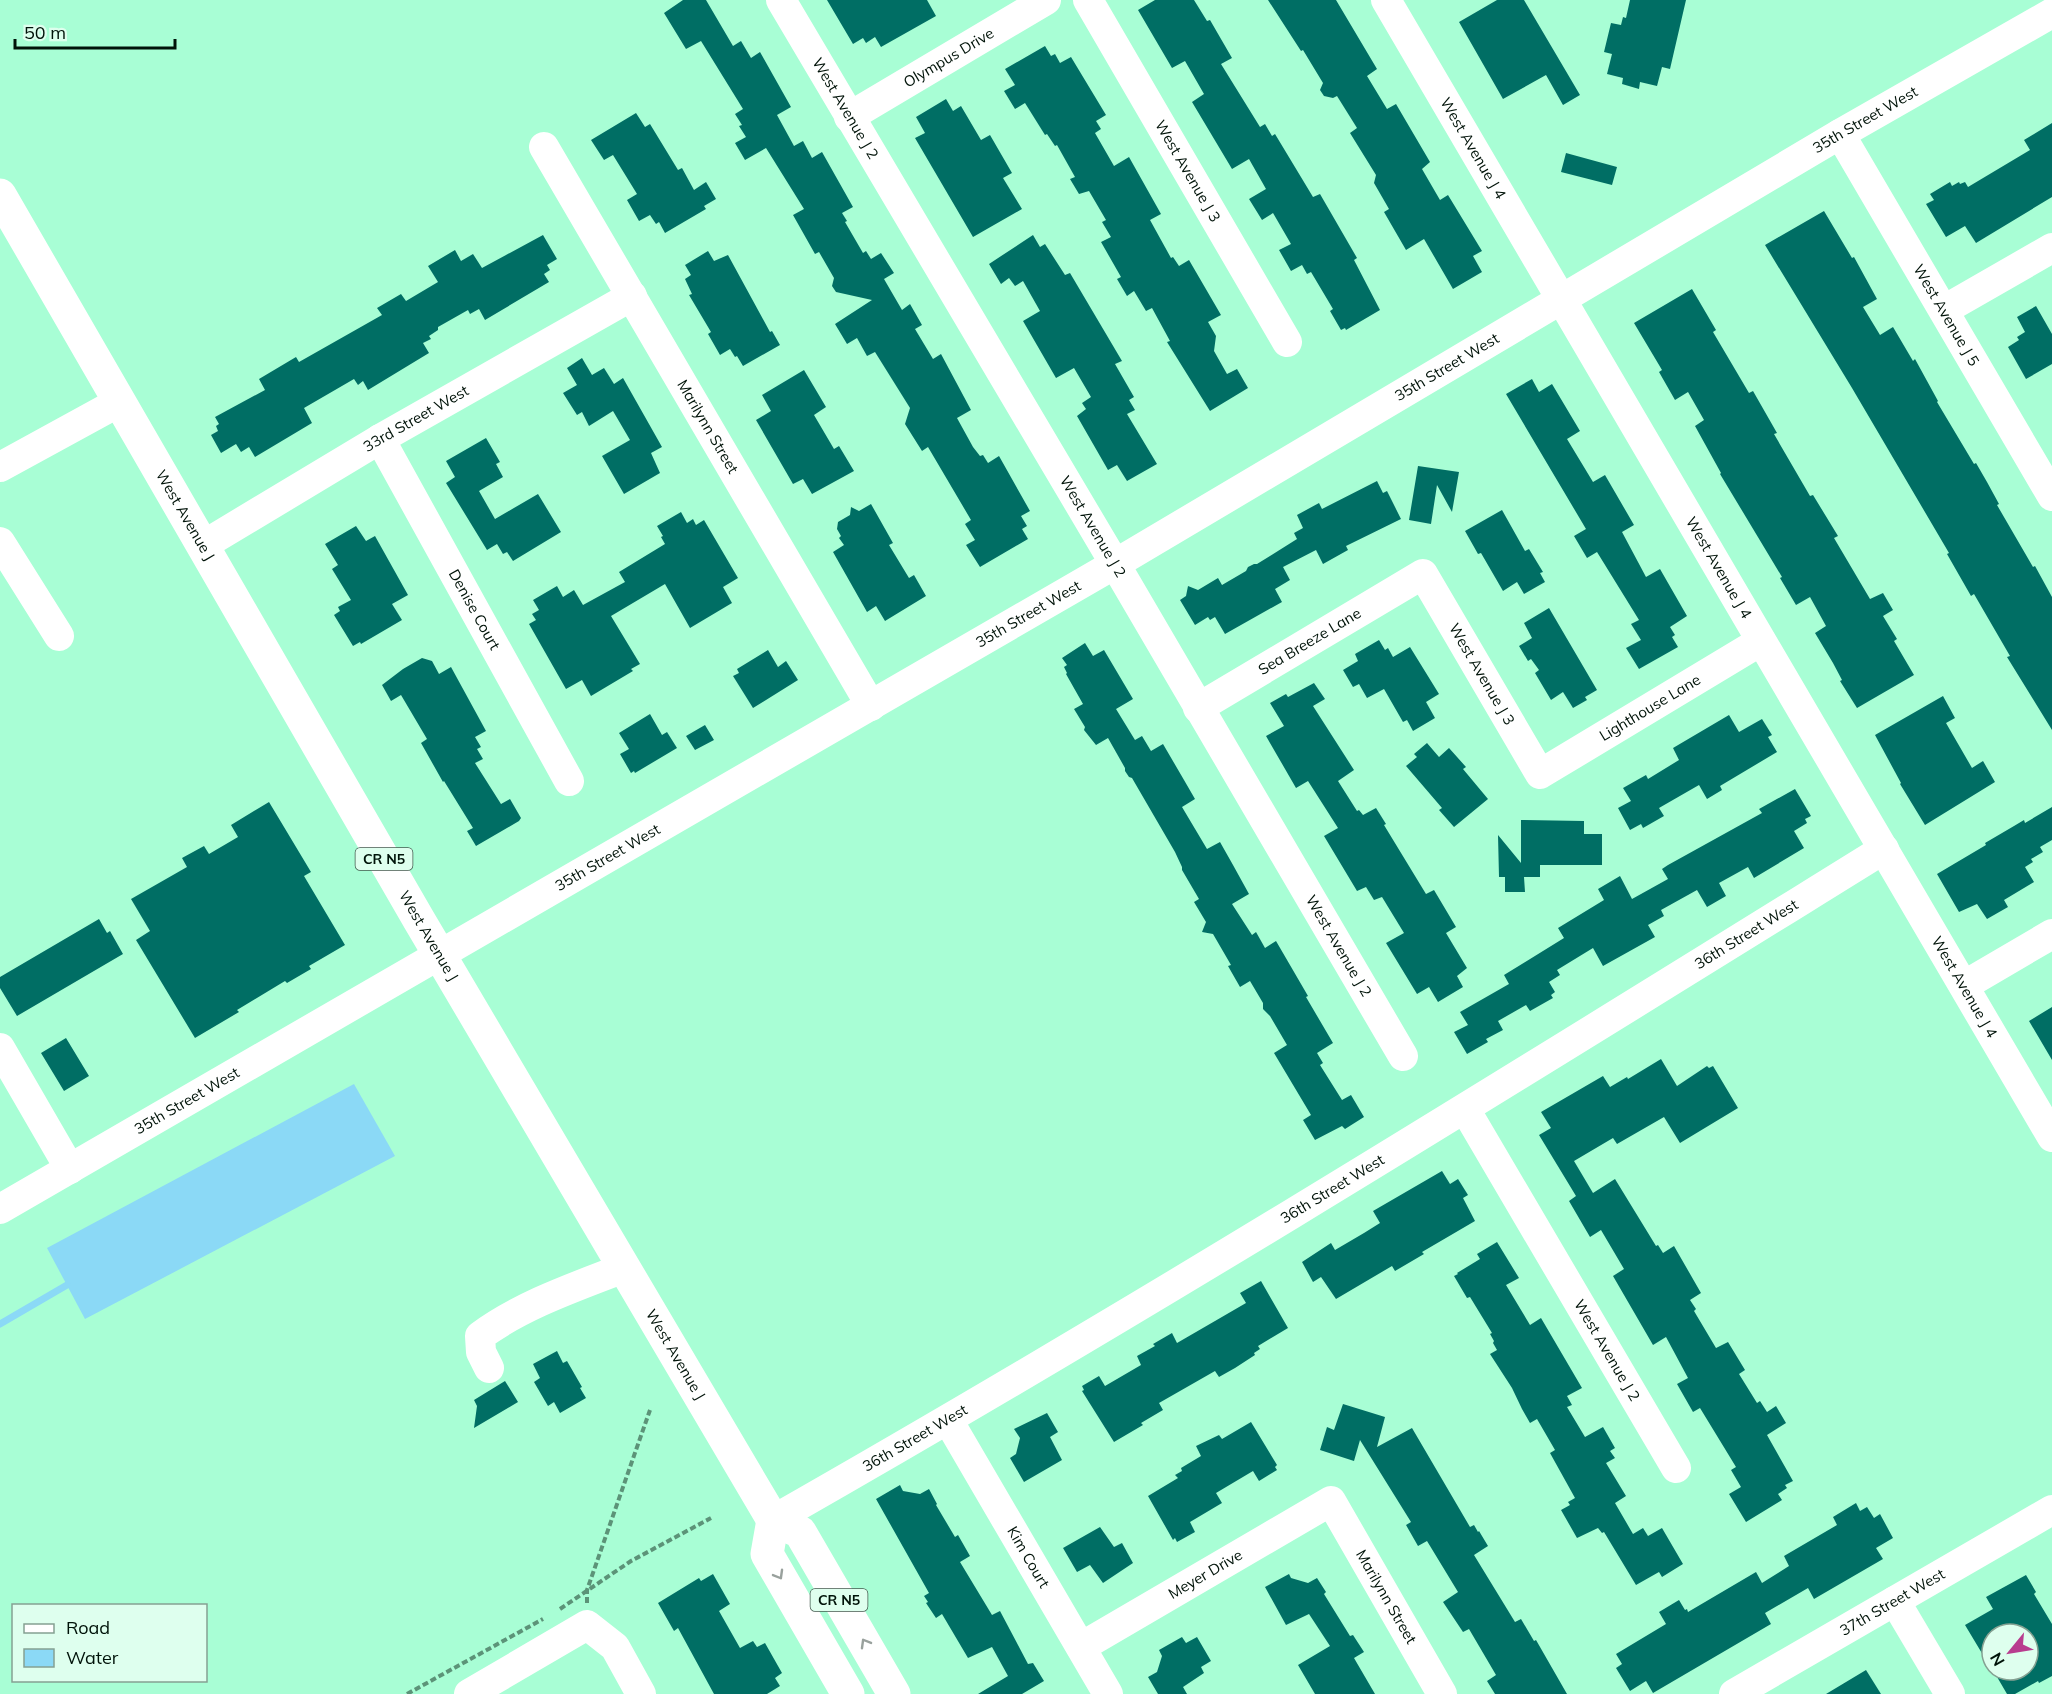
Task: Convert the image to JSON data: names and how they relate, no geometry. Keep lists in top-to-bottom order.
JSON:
{
  "streets": {
    "main road": ["West Avenue J", "CR N5"],
    "street": [
      "Olympus Drive",
      "West Avenue J 2",
      "35th Street West",
      "West Avenue J 4",
      "West Avenue J 3",
      "West Avenue J 5",
      "33rd Street West",
      "Marilynn Street",
      "Denise Court",
      "Sea Breeze Lane",
      "Lighthouse Lane",
      "36th Street West",
      "Kim Court",
      "Meyer Drive",
      "37th Street West"
    ]
  },
  "crossings": [
    ["Olympus Drive", "West Avenue J 2"],
    ["West Avenue J 2", "35th Street West"],
    ["West Avenue J 2", "Sea Breeze Lane"],
    ["West Avenue J 2", "36th Street West"],
    ["35th Street West", "West Avenue J 4"],
    ["35th Street West", "West Avenue J 5"],
    ["35th Street West", "Marilynn Street"],
    ["35th Street West", "West Avenue J"],
    ["West Avenue J 4", "Lighthouse Lane"],
    ["West Avenue J 4", "36th Street West"],
    ["West Avenue J 3", "Sea Breeze Lane"],
    ["West Avenue J 3", "Lighthouse Lane"],
    ["33rd Street West", "Marilynn Street"],
    ["33rd Street West", "West Avenue J"],
    ["33rd Street West", "Denise Court"],
    ["Marilynn Street", "Meyer Drive"],
    ["West Avenue J", "CR N5"],
    ["West Avenue J", "36th Street West"],
    ["CR N5", "36th Street West"],
    ["36th Street West", "Kim Court"],
    ["Kim Court", "Meyer Drive"]
  ],
  "legend": ["Road", "Water"],
  "scale_bar": "50 m",
  "north": "bottom left"
}
